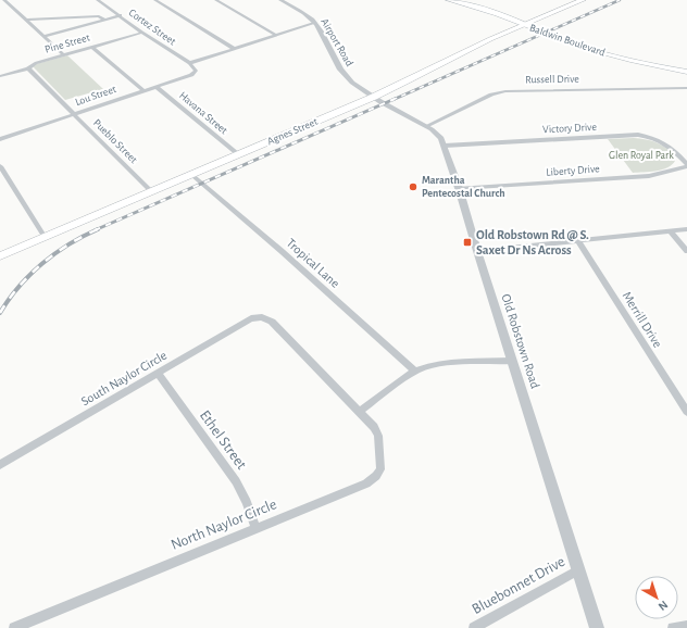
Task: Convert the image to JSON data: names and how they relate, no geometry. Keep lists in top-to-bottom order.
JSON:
{
  "streets": {
    "main road": ["Baldwin Boulevard", "Agnes Street"],
    "street": [
      "Cortez Street",
      "Airport Road",
      "Pine Street",
      "Russell Drive",
      "Lou Street",
      "Havana Street",
      "Victory Drive",
      "Pueblo Street",
      "Liberty Drive",
      "Tropical Lane",
      "Merrill Drive",
      "Old Robstown Road",
      "South Naylor Circle",
      "Ethel Street",
      "North Naylor Circle",
      "Bluebonnet Drive"
    ]
  },
  "crossings": [
    ["Cortez Street", "Pine Street"],
    ["Cortez Street", "Lou Street"],
    ["Baldwin Boulevard", "Agnes Street"],
    ["Airport Road", "Agnes Street"],
    ["Airport Road", "Old Robstown Road"],
    ["Pine Street", "Pueblo Street"],
    ["Russell Drive", "Old Robstown Road"],
    ["Lou Street", "Havana Street"],
    ["Lou Street", "Pueblo Street"],
    ["Havana Street", "Agnes Street"],
    ["Victory Drive", "Liberty Drive"],
    ["Victory Drive", "Old Robstown Road"],
    ["Agnes Street", "Pueblo Street"],
    ["Agnes Street", "Tropical Lane"],
    ["Agnes Street", "Old Robstown Road"],
    ["Liberty Drive", "Old Robstown Road"],
    ["Old Robstown Road", "Bluebonnet Drive"],
    ["South Naylor Circle", "Ethel Street"],
    ["South Naylor Circle", "North Naylor Circle"],
    ["Ethel Street", "North Naylor Circle"]
  ],
  "parks": ["Glen Royal Park"],
  "places": {
    "other": ["Marantha Pentecostal Church"],
    "transit": ["Old Robstown Rd @ S. Saxet Dr Ns Across"]
  },
  "north": "bottom right"
}
